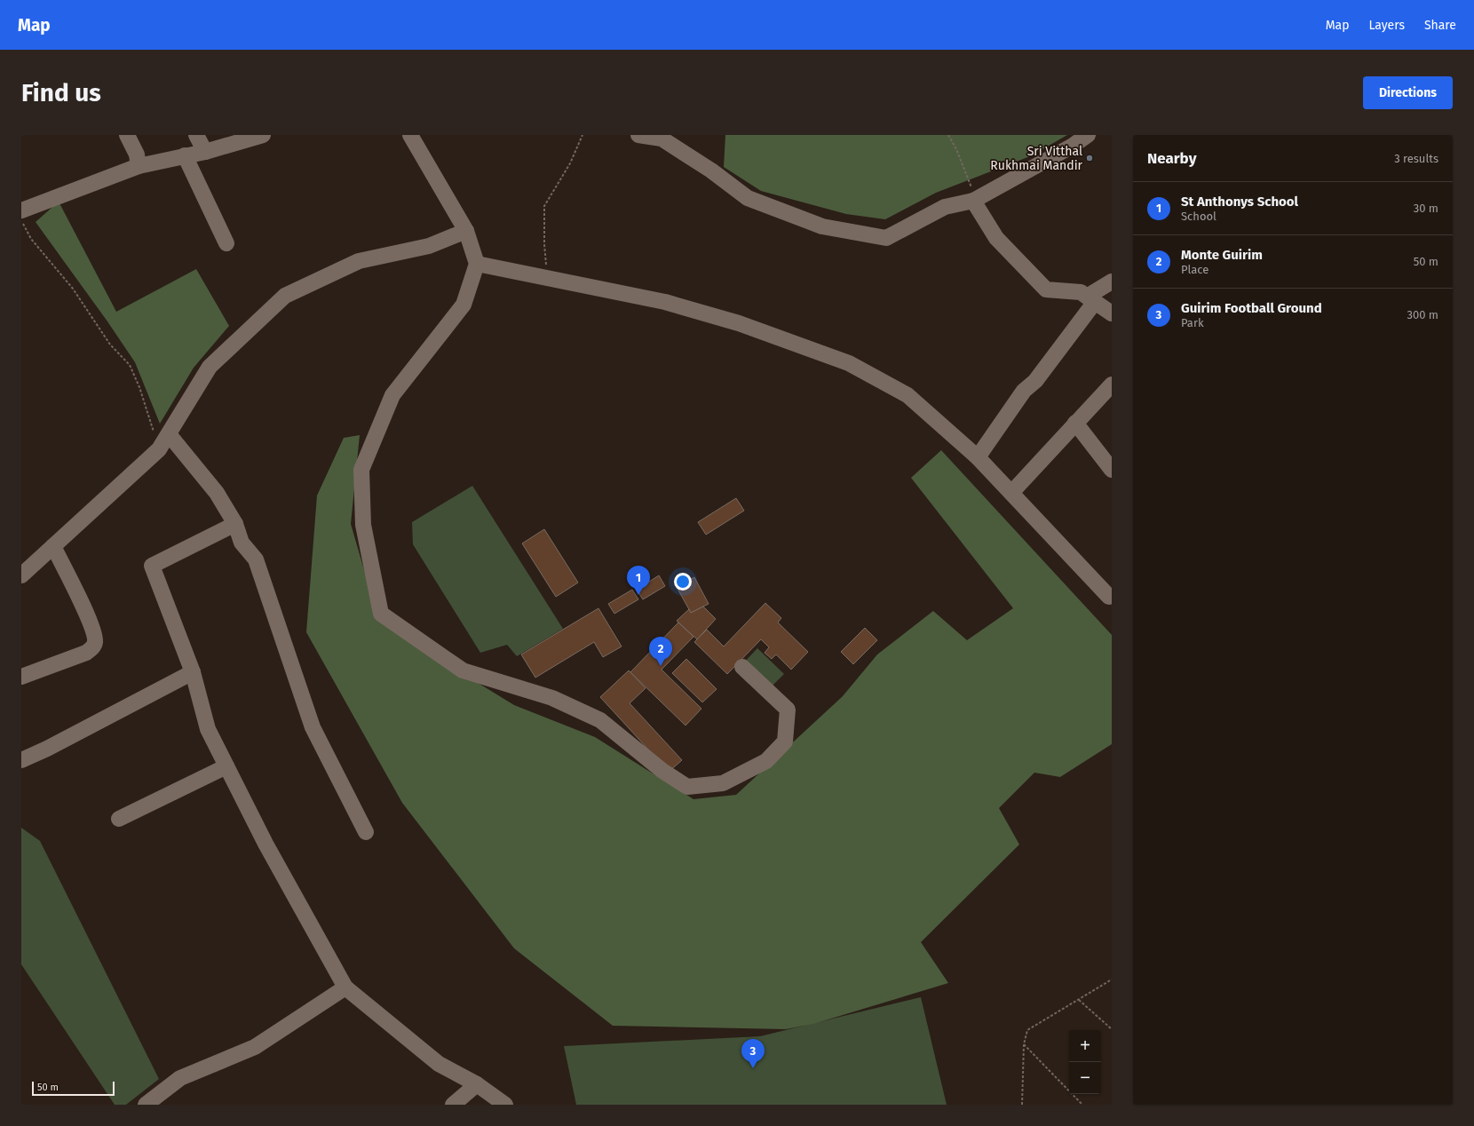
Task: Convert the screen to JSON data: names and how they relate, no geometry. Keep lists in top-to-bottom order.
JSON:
{
  "places": ["Sri Vitthal Rukhmai Mandir"],
  "scale_bar": "50 m",
  "page": {
    "header": "Map",
    "nav": ["Map", "Layers", "Share"],
    "buttons": "Directions",
    "title": "Find us",
    "heading": ["Nearby", "3 results"],
    "list": [
      {
        "mark": "1",
        "name": "St Anthonys School",
        "note": "School",
        "value": "30 m"
      },
      {
        "mark": "2",
        "name": "Monte Guirim",
        "note": "Place",
        "value": "50 m"
      },
      {
        "mark": "3",
        "name": "Guirim Football Ground",
        "note": "Park",
        "value": "300 m"
      }
    ],
    "pins": ["1", "2", "3"],
    "map_buttons": ["+", "−"],
    "scale": "50 m"
  }
}
